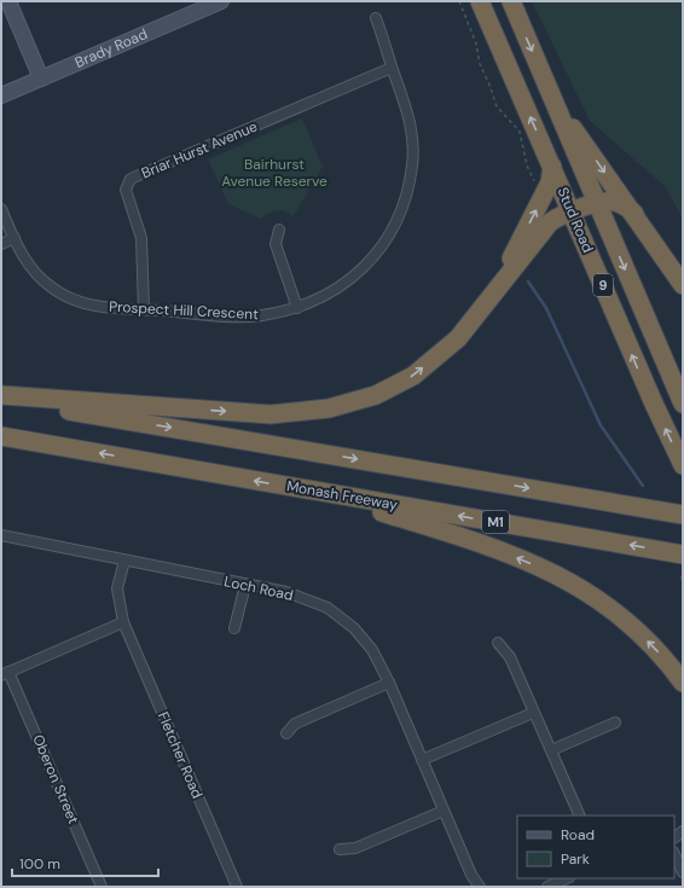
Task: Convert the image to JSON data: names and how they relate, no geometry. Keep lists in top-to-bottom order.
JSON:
{
  "streets": {
    "highway": [
      "Stud Road",
      "9",
      "Monash Freeway",
      "M1"
    ],
    "main road": ["Brady Road"],
    "street": [
      "Briar Hurst Avenue",
      "Prospect Hill Crescent",
      "Loch Road",
      "Fletcher Road",
      "Oberon Street"
    ]
  },
  "crossings": [
    ["Briar Hurst Avenue", "Prospect Hill Crescent"],
    ["Loch Road", "Fletcher Road"]
  ],
  "parks": ["Bairhurst Avenue Reserve"],
  "legend": ["Road", "Park"],
  "scale_bar": "100 m"
}
